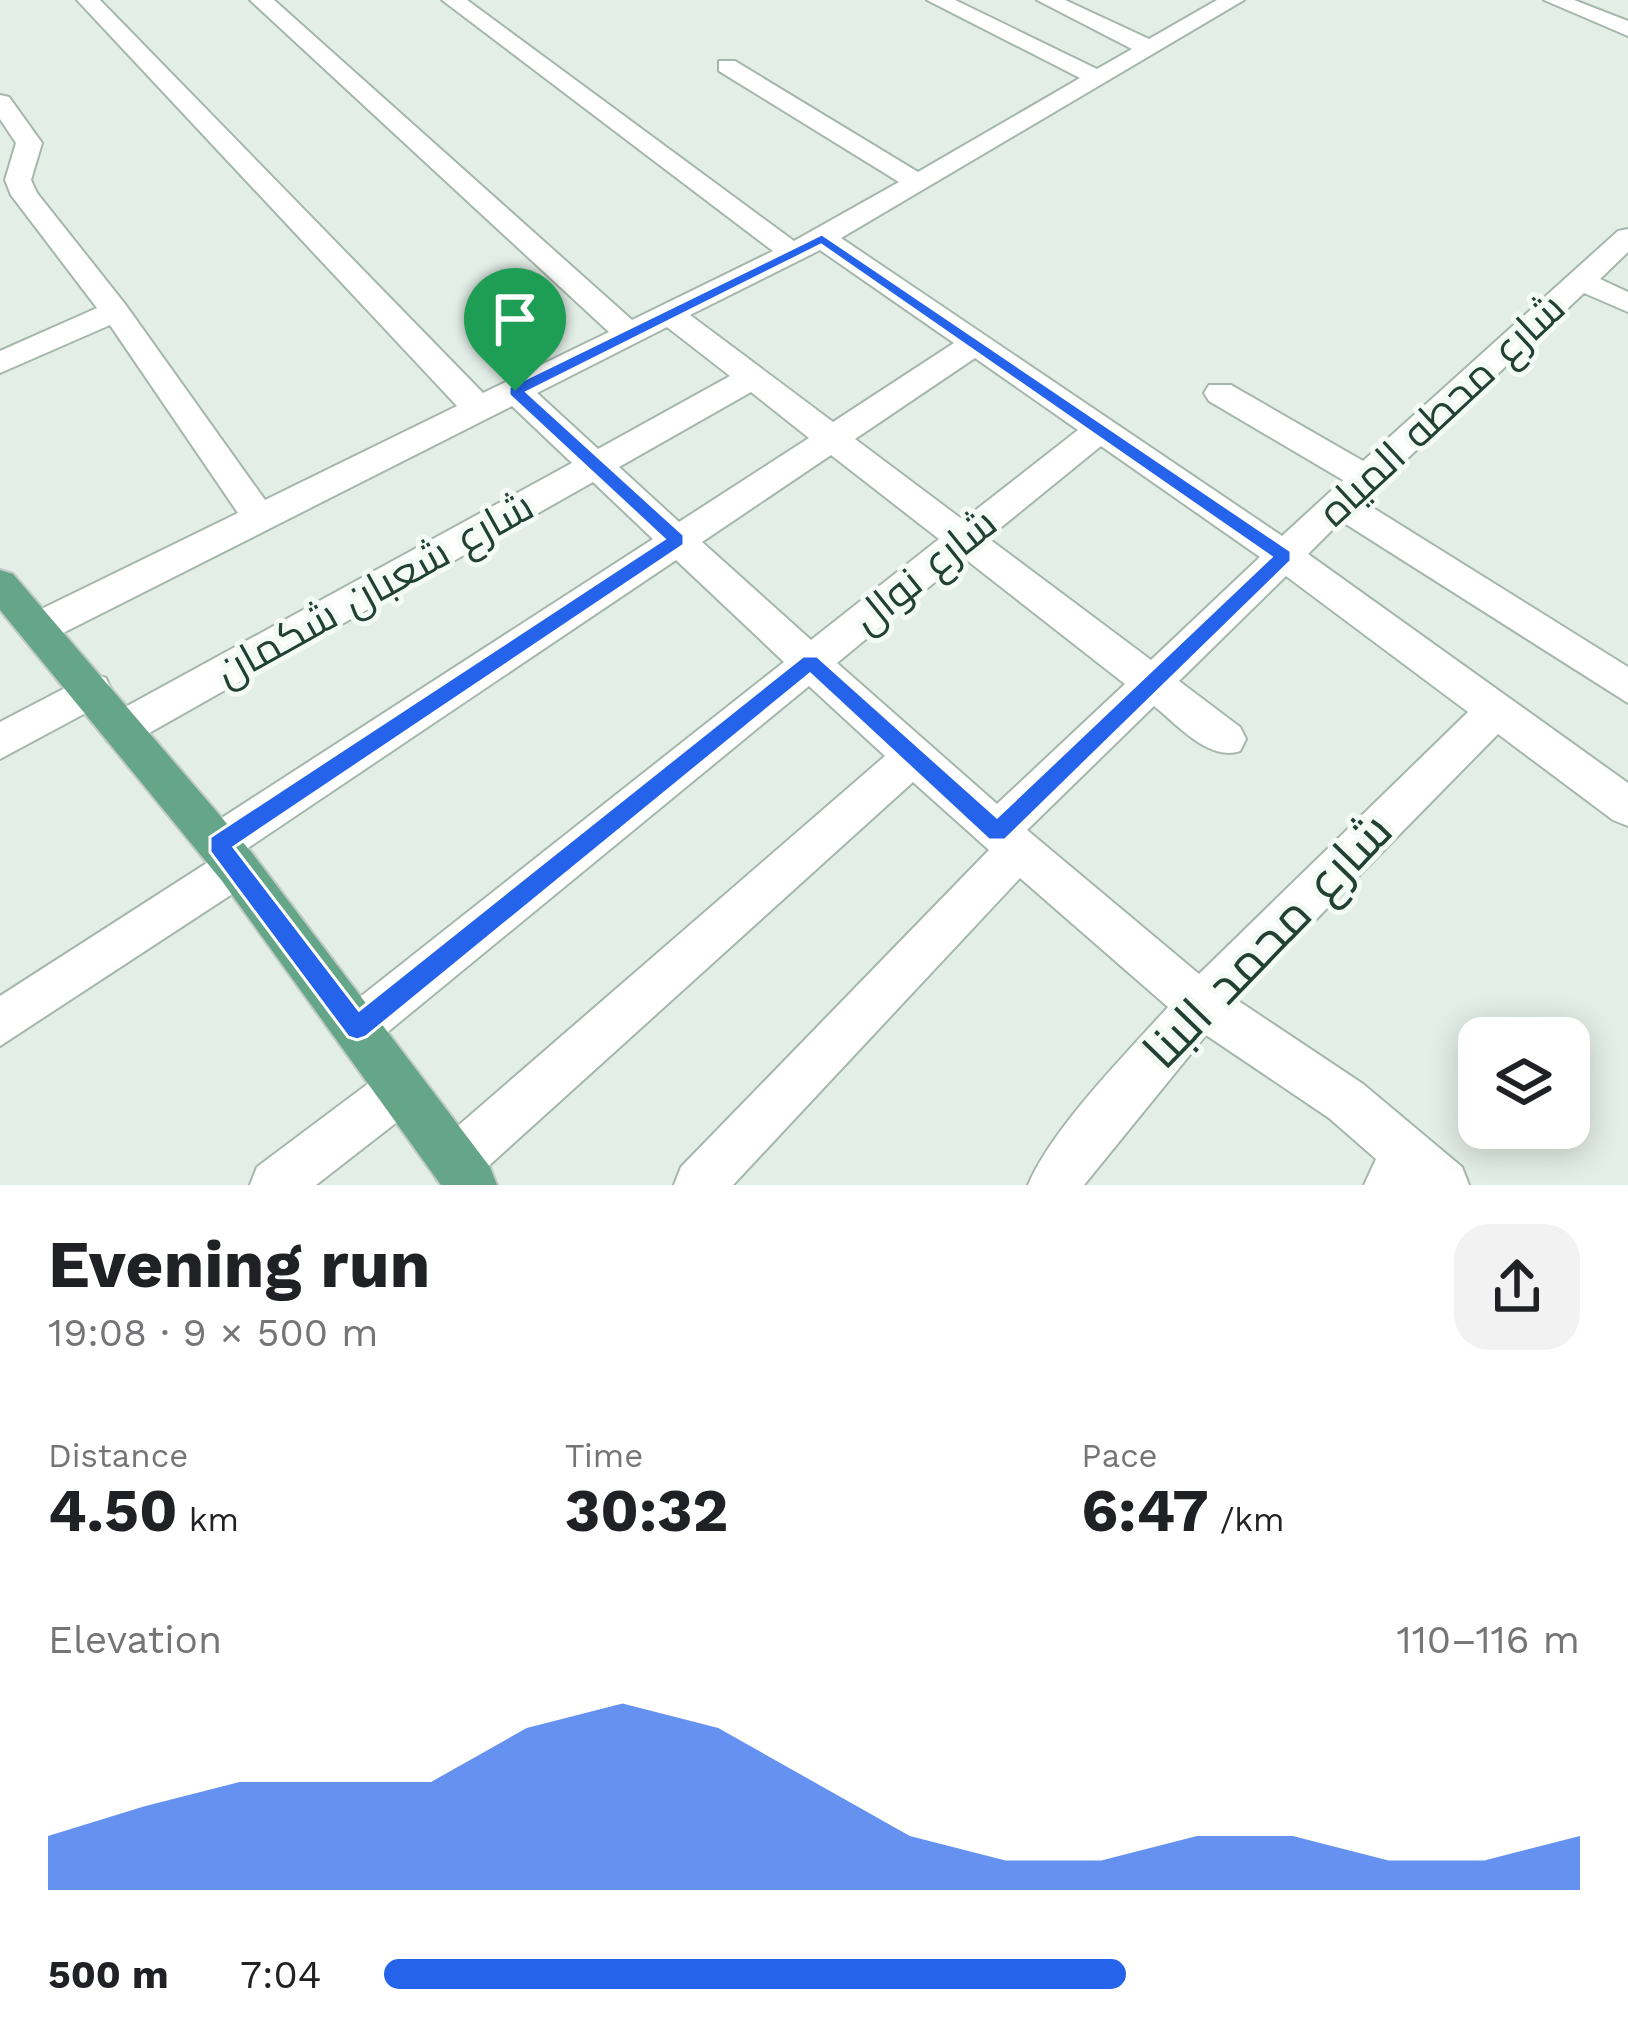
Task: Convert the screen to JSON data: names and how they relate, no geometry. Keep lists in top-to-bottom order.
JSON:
{
  "streets": {
    "street": [
      "شارع محطه المياه",
      "شارع نوال",
      "شارع شعبان شكمان",
      "شارع محمد البنا"
    ]
  },
  "page": {
    "heading": ["Evening run", "19:08 · 9 × 500 m"],
    "stats": [
      ["Distance", "4.50 km"],
      ["Time", "30:32"],
      ["Pace", "6:47 /km"]
    ],
    "chart": ["Elevation", "110–116 m"],
    "list": [
      {
        "name": "500 m",
        "note": "7:04"
      }
    ]
  }
}
